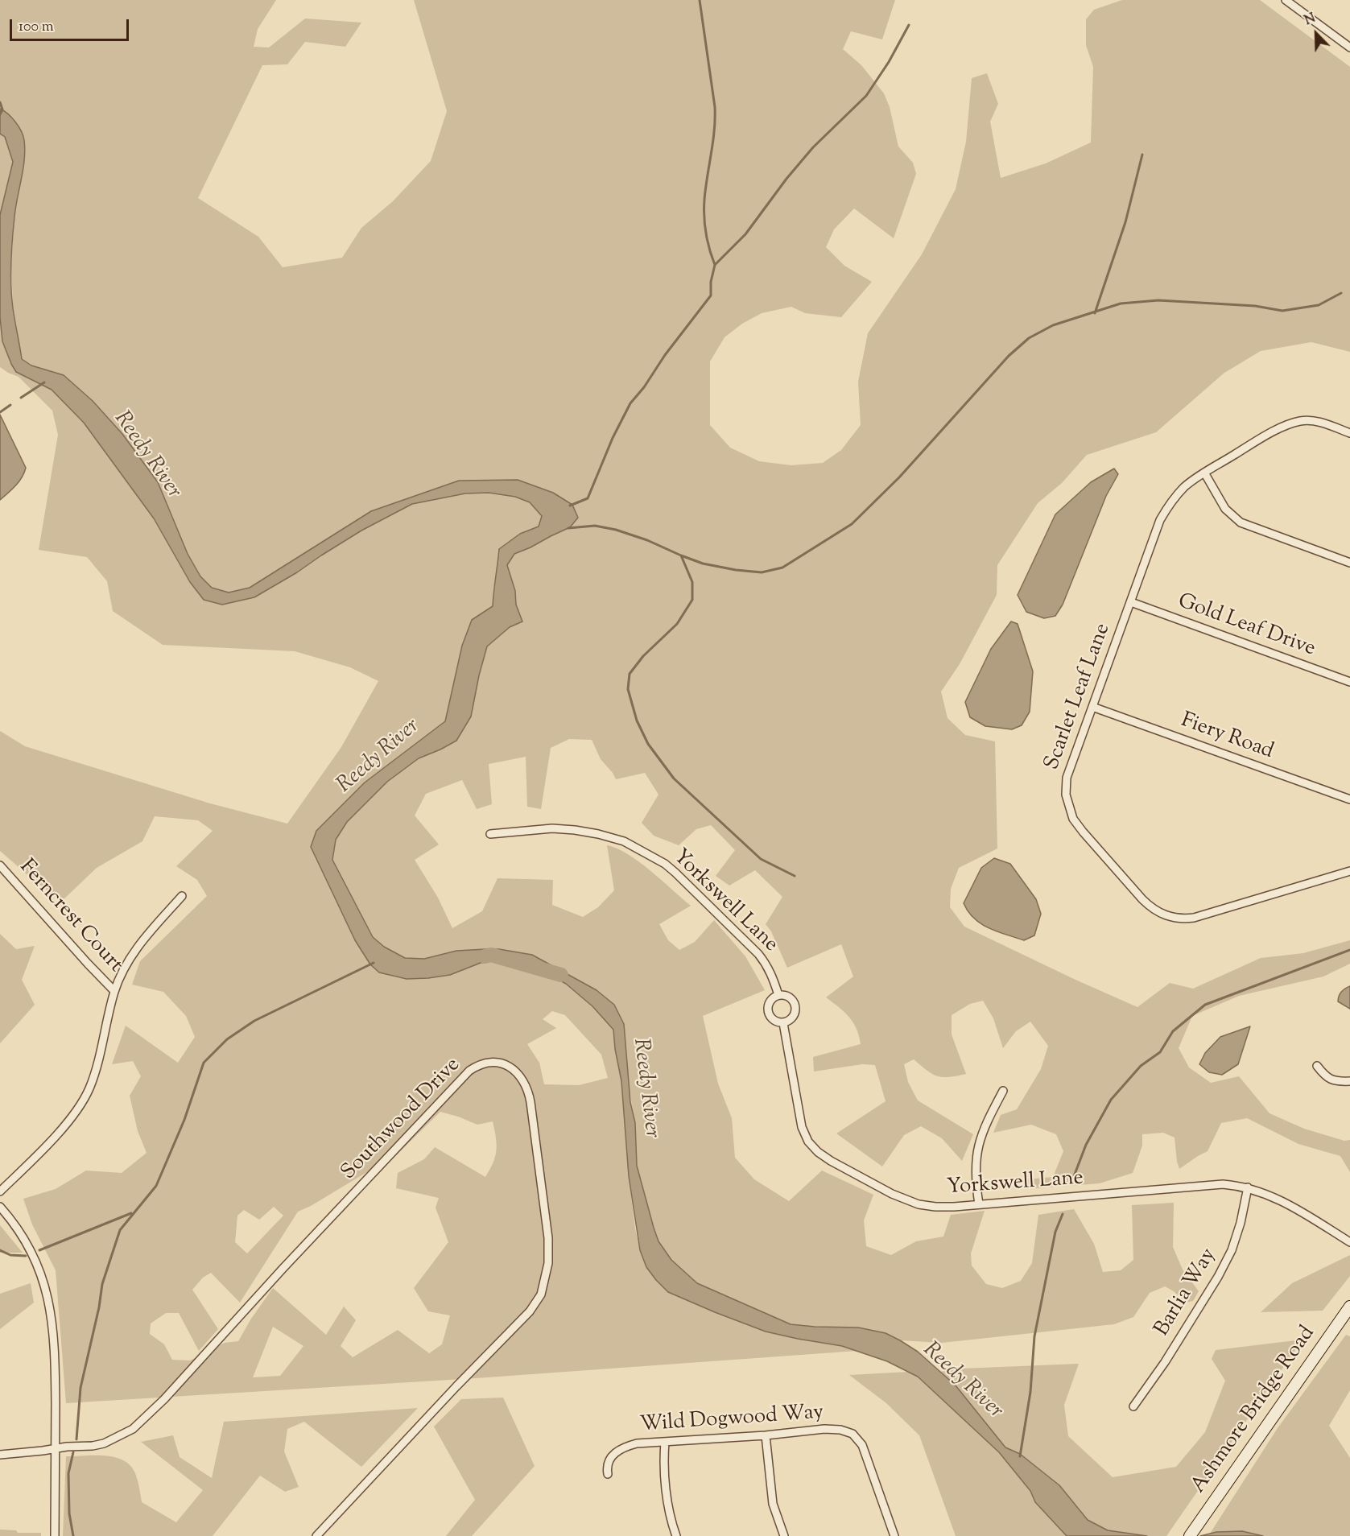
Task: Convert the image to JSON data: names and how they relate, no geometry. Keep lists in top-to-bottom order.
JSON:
{
  "streets": {
    "main road": ["Ashmore Bridge Road"],
    "street": [
      "Gold Leaf Drive",
      "Scarlet Leaf Lane",
      "Fiery Road",
      "Yorkswell Lane",
      "Ferncrest Court",
      "Southwood Drive",
      "Barlia Way",
      "Wild Dogwood Way"
    ]
  },
  "crossings": [
    ["Gold Leaf Drive", "Scarlet Leaf Lane"],
    ["Scarlet Leaf Lane", "Fiery Road"],
    ["Yorkswell Lane", "Barlia Way"]
  ],
  "water": ["Reedy River"],
  "scale_bar": "100 m",
  "north": "top left"
}
